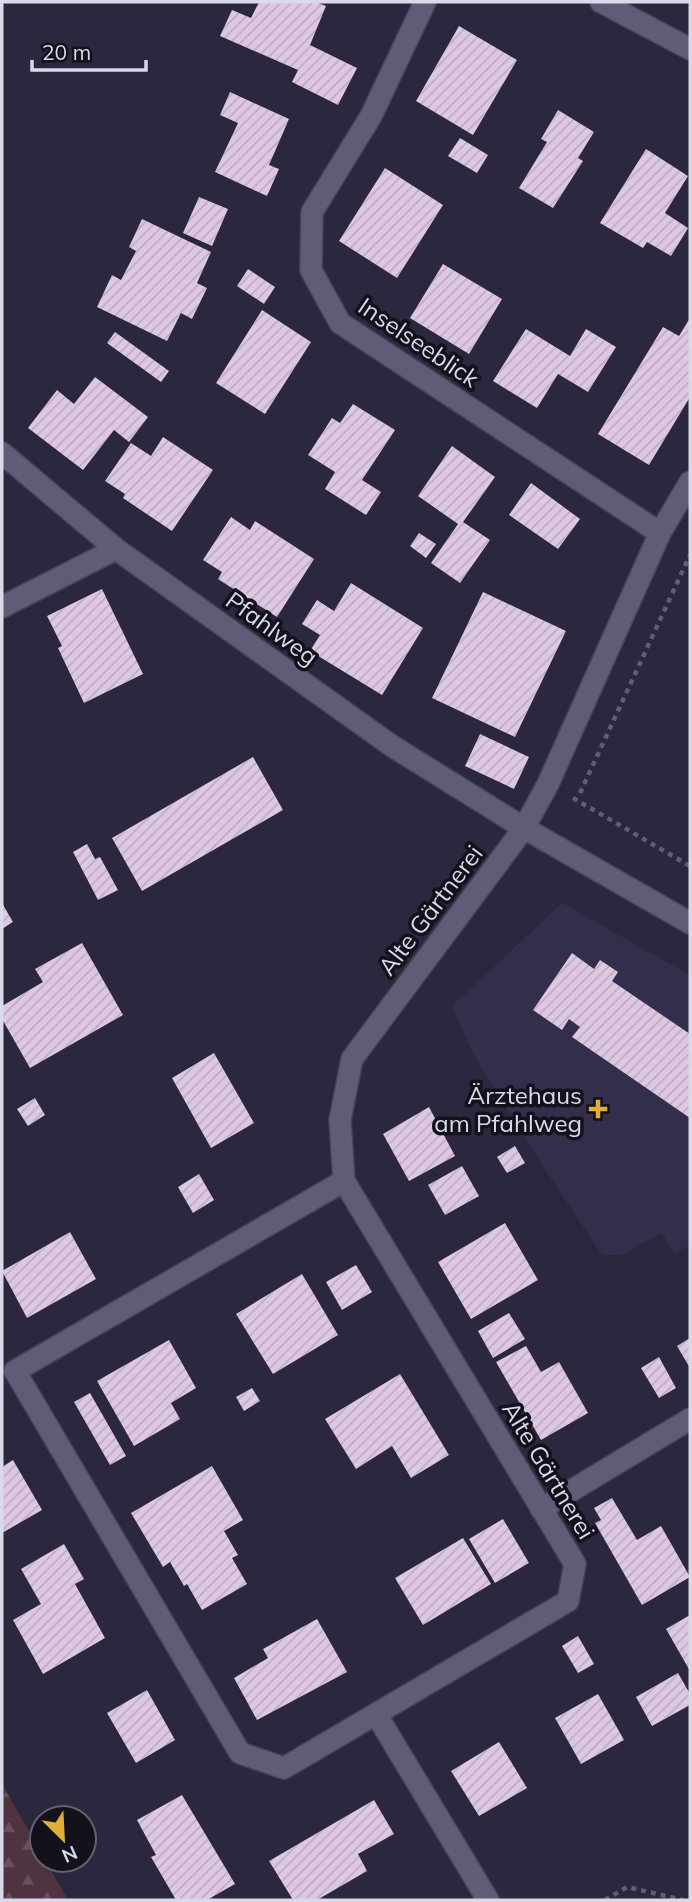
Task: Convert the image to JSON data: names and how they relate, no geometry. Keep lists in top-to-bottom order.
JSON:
{
  "streets": {
    "street": ["Inselseeblick", "Pfahlweg", "Alte Gärtnerei"]
  },
  "crossings": [
    ["Pfahlweg", "Alte Gärtnerei"]
  ],
  "places": {
    "health": ["Ärztehaus am Pfahlweg"]
  },
  "scale_bar": "20 m",
  "north": "bottom right"
}
